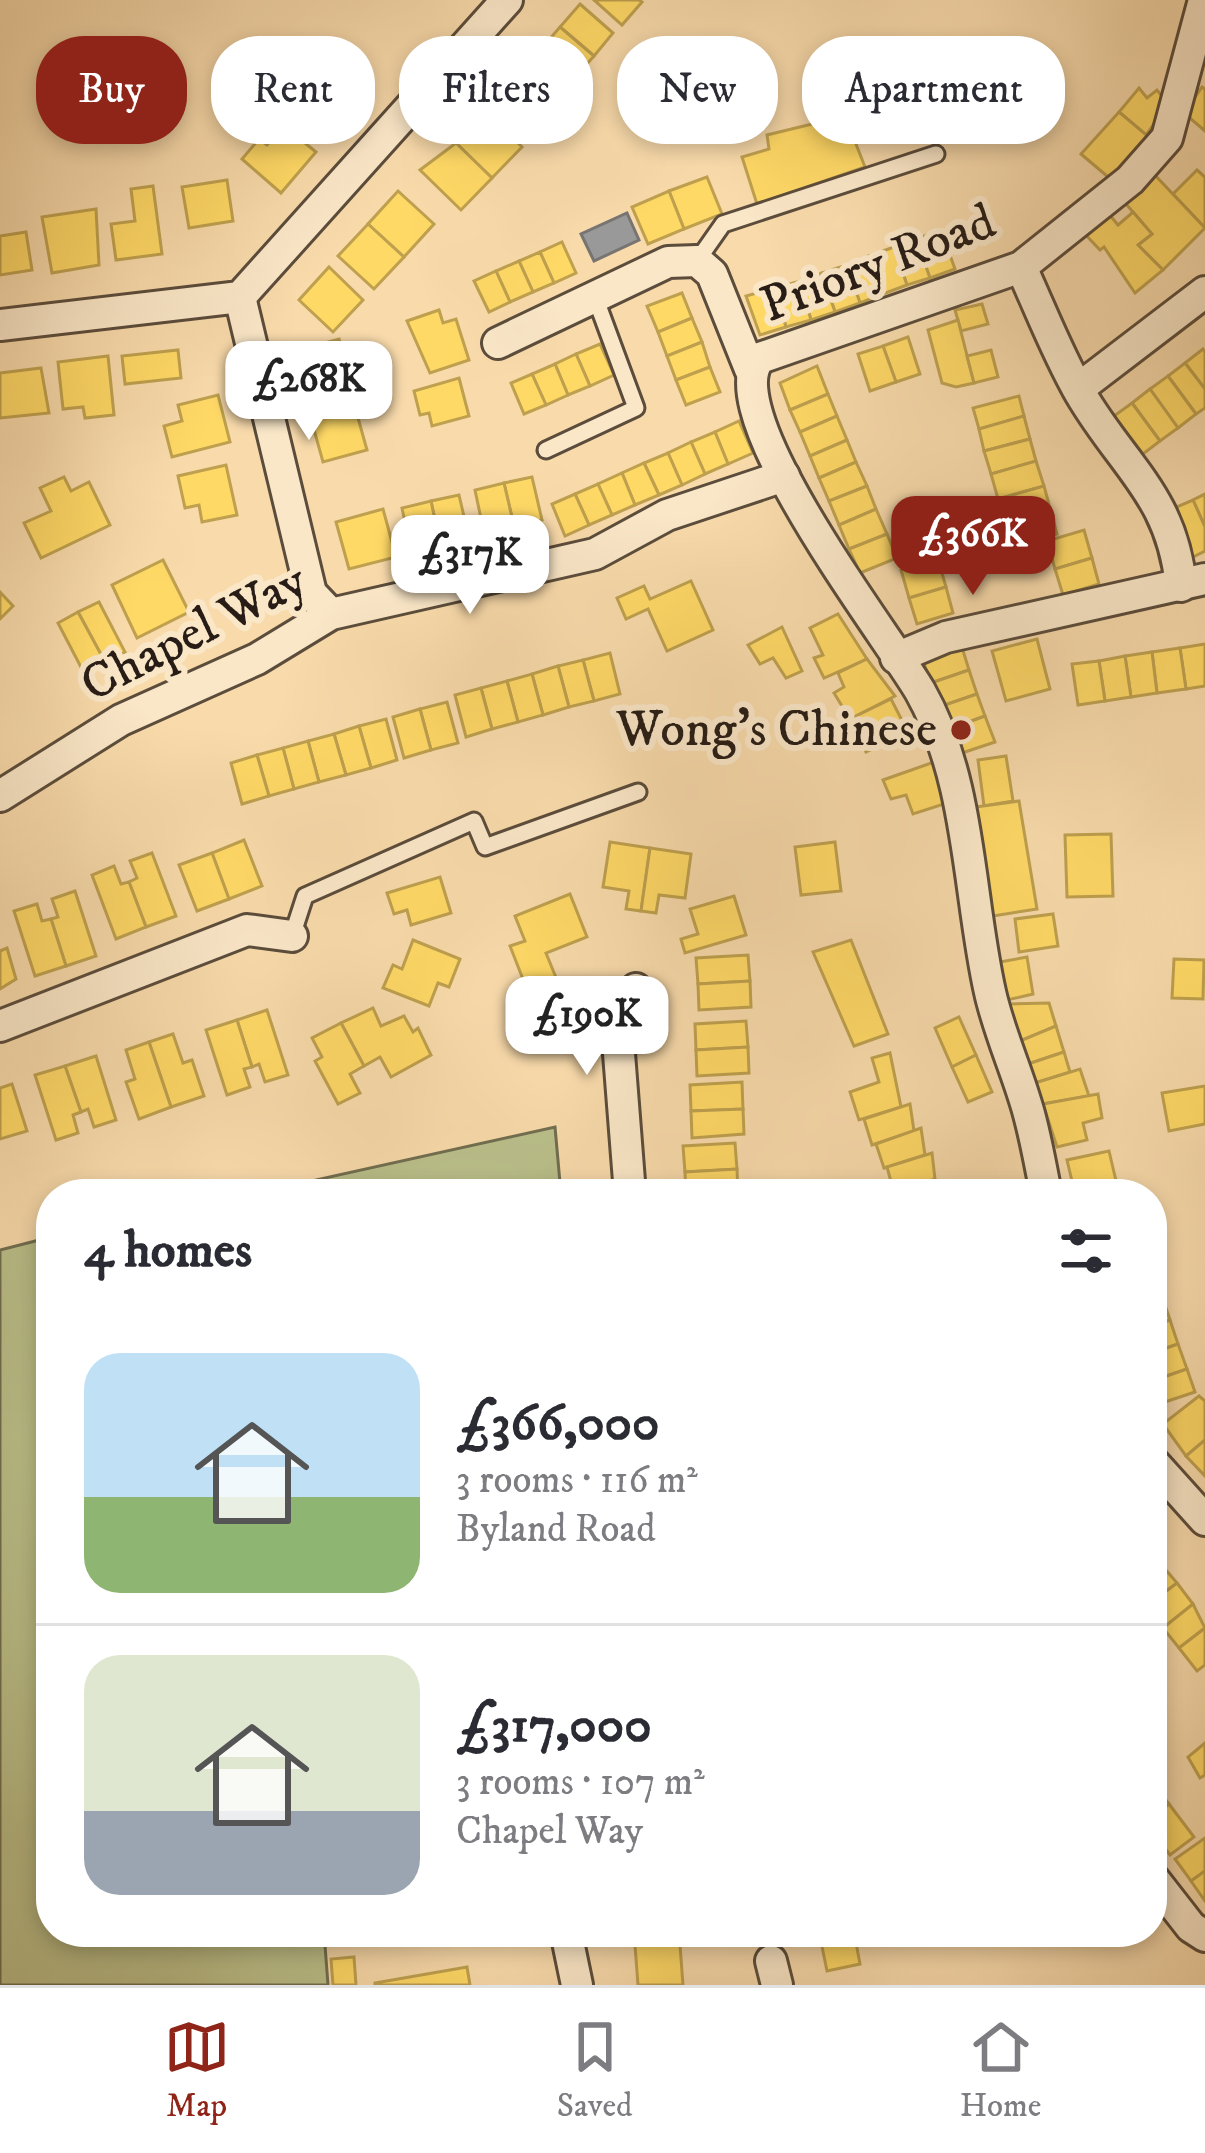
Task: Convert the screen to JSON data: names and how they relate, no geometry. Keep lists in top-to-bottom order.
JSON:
{
  "streets": {
    "street": ["Priory Road", "Chapel Way"]
  },
  "crossings": [
    ["Priory Road", "Chapel Way"]
  ],
  "places": ["Wong's Chinese"],
  "page": {
    "chip": [
      "Buy",
      "Rent",
      "Filters",
      "New",
      "Apartment"
    ],
    "price": [
      "£268K",
      "£366K",
      "£317K",
      "£190K"
    ],
    "heading": "4 homes",
    "list": [
      {
        "name": "£366,000",
        "note": "3 rooms · 116 m² · Byland Road"
      },
      {
        "name": "£317,000",
        "note": "3 rooms · 107 m² · Chapel Way"
      }
    ],
    "tabs": ["Map", "Saved", "Home"]
  }
}
